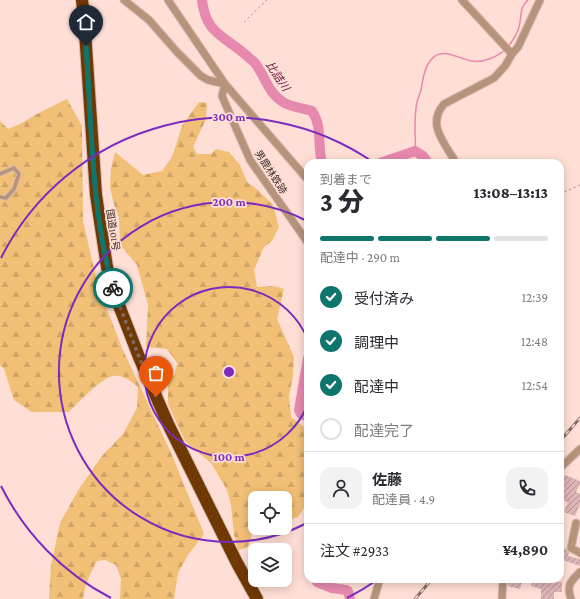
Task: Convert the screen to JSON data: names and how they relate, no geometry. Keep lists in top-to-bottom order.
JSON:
{
  "streets": {
    "highway": ["国道101号"],
    "street": ["男鹿林鉄跡"]
  },
  "water": ["比詰川"],
  "page": {
    "heading": ["3 分", "到着まで", "13:08–13:13"],
    "panel": [
      "佐藤",
      "配達員 · 4.9",
      "注文 #2933",
      "¥4,890"
    ],
    "bar": "配達中 · 290 m",
    "list": [
      ["受付済み", "12:39"],
      ["調理中", "12:48"],
      ["配達中", "12:54"],
      "配達完了"
    ]
  },
  "rings": ["300 m", "200 m", "100 m"]
}
